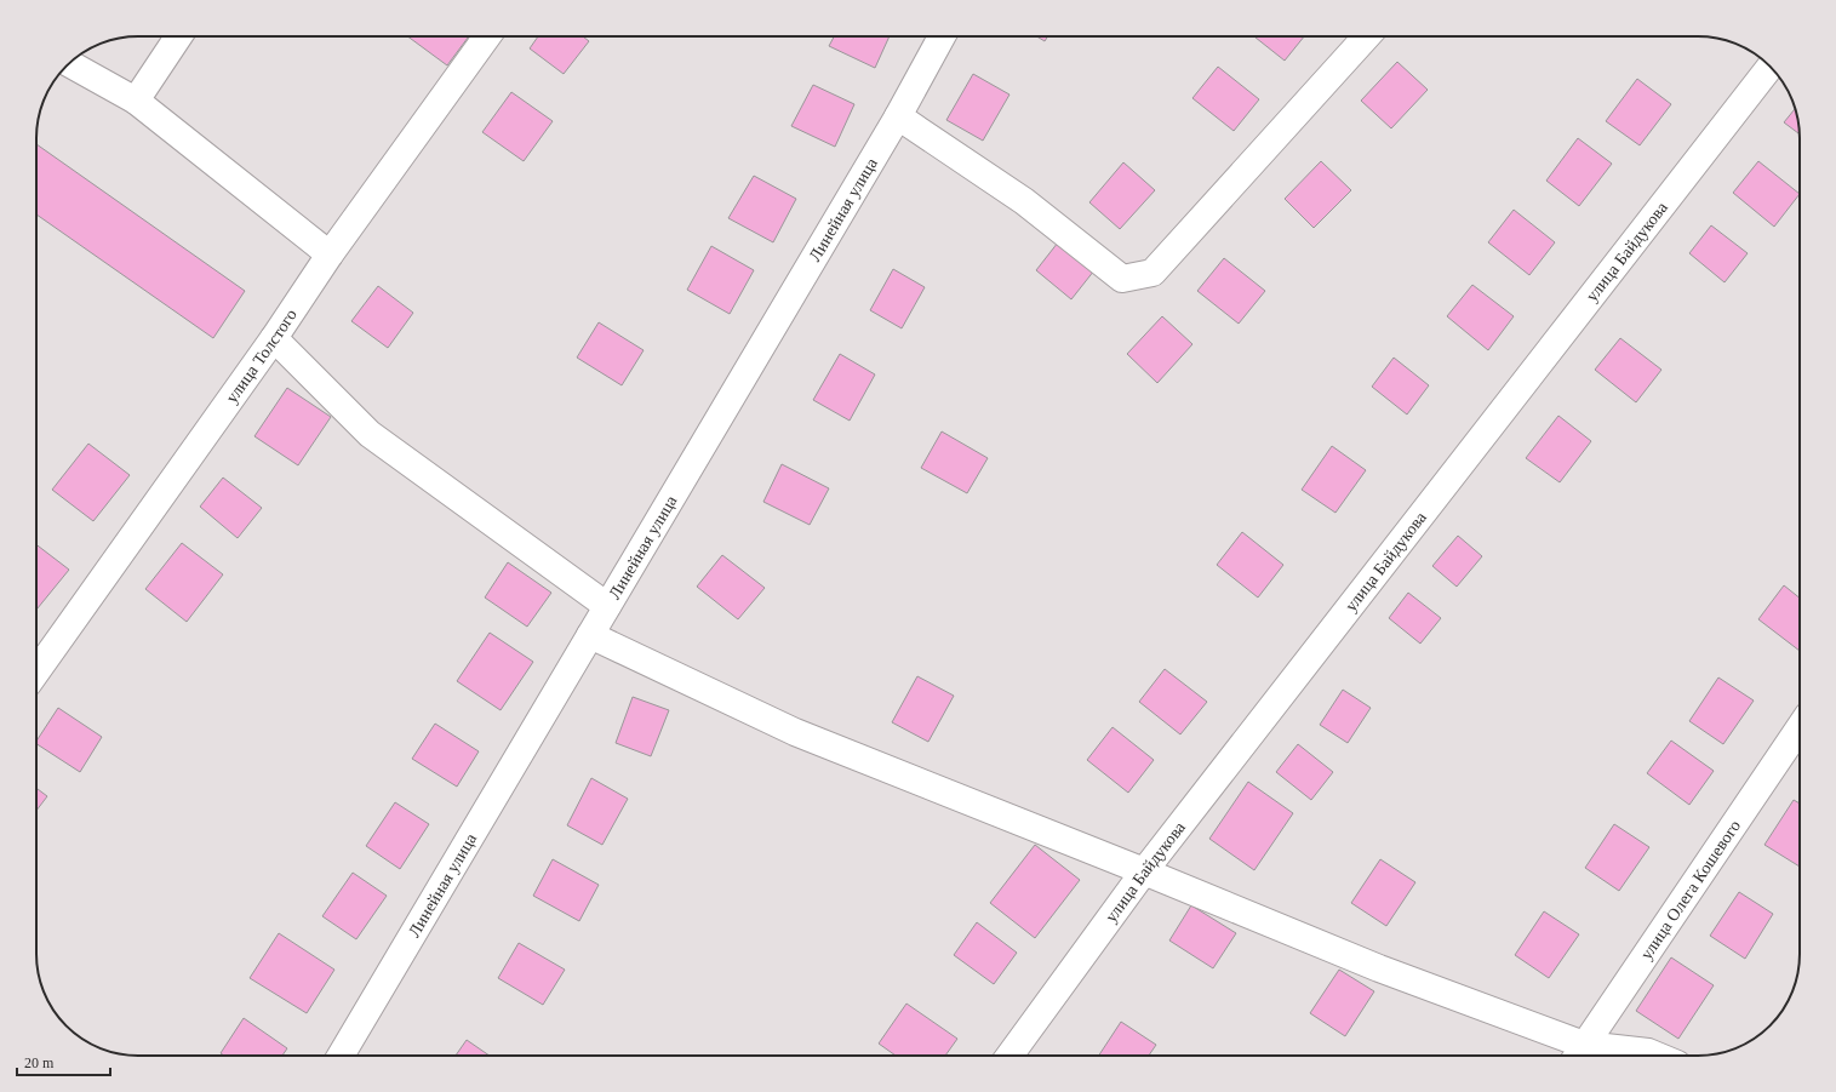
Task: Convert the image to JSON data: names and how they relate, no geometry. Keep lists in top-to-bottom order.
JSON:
{
  "streets": {
    "street": [
      "Линейная улица",
      "улица Байдукова",
      "улица Толстого",
      "улица Олега Кошевого"
    ]
  },
  "scale_bar": "20 m"
}
